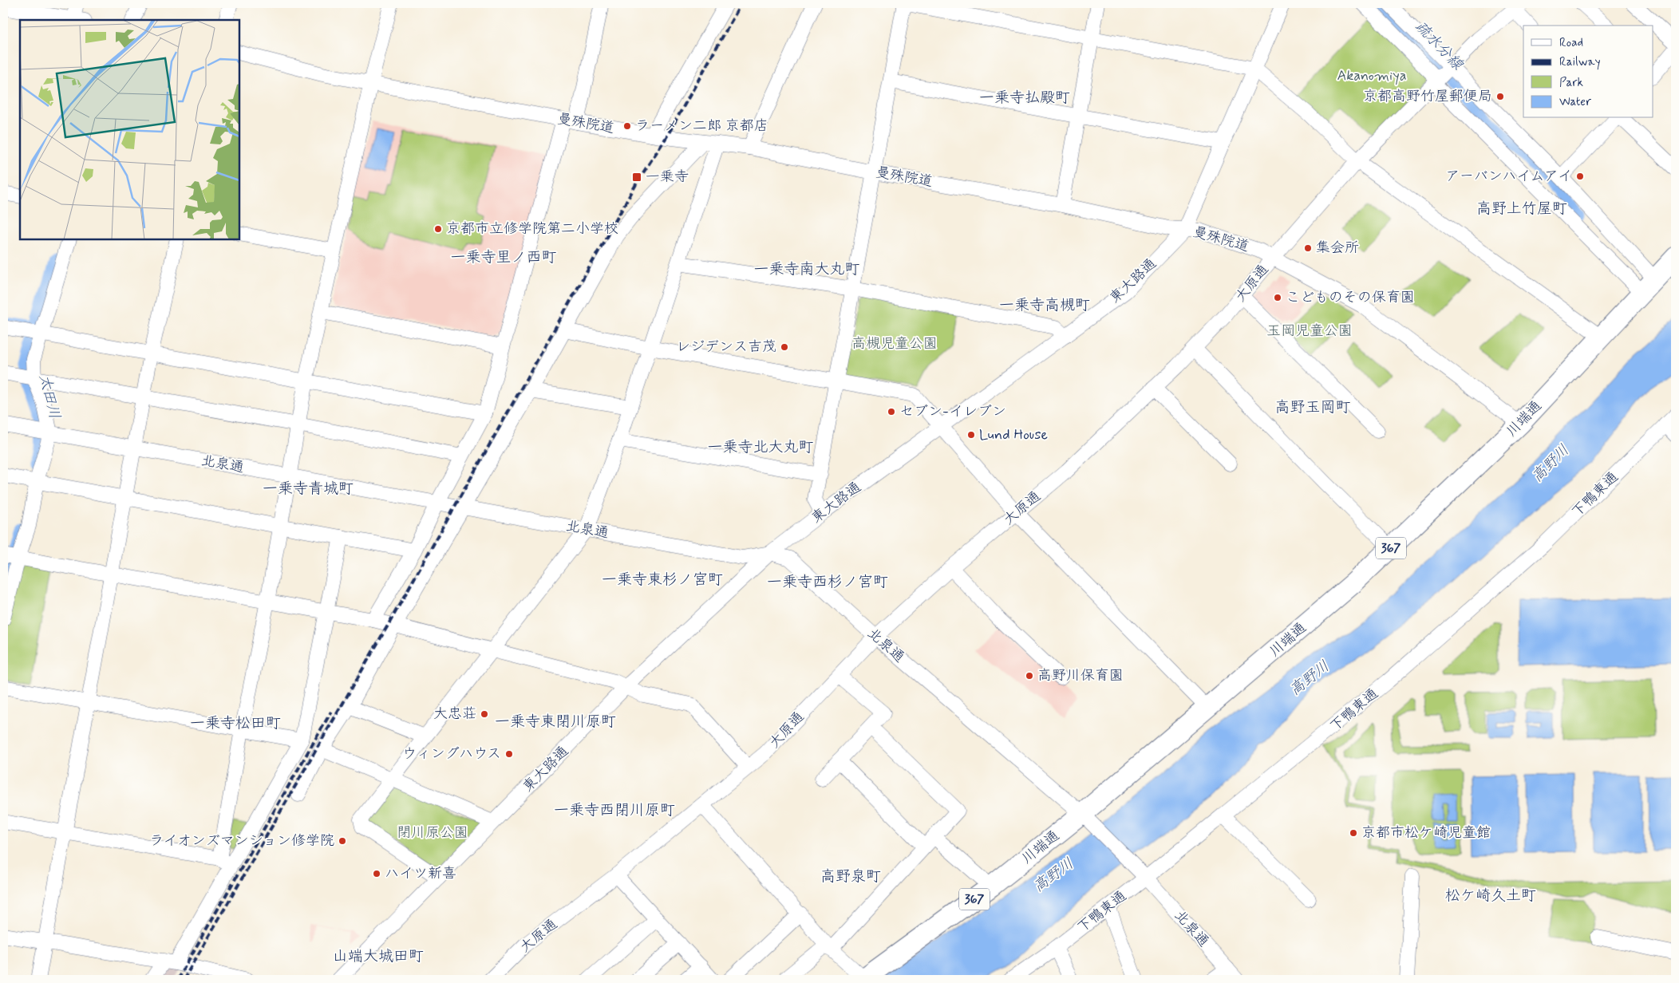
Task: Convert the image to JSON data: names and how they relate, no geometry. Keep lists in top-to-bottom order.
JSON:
{
  "streets": {
    "highway": ["川端通", "367"],
    "street": [
      "曼殊院道",
      "東大路通",
      "大原通",
      "北泉通",
      "下鴨東通"
    ]
  },
  "crossings": [
    ["曼殊院道", "東大路通"],
    ["曼殊院道", "大原通"],
    ["曼殊院道", "川端通"],
    ["東大路通", "北泉通"],
    ["大原通", "北泉通"],
    ["川端通", "北泉通"],
    ["北泉通", "下鴨東通"]
  ],
  "districts": [
    "一乗寺払殿町",
    "高野上竹屋町",
    "一乗寺里ノ西町",
    "一乗寺南大丸町",
    "一乗寺高槻町",
    "高野玉岡町",
    "一乗寺北大丸町",
    "一乗寺青城町",
    "一乗寺東杉ノ宮町",
    "一乗寺西杉ノ宮町",
    "一乗寺東閉川原町",
    "一乗寺松田町",
    "一乗寺西閉川原町",
    "高野泉町",
    "松ケ崎久土町",
    "山端大城田町"
  ],
  "water": ["疏水分線", "太田川", "高野川"],
  "parks": [
    "Akanomiya",
    "玉岡児童公園",
    "高槻児童公園",
    "閉川原公園"
  ],
  "places": {
    "other": [
      "京都高野竹屋郵便局",
      "ラーメン二郎 京都店",
      "アーバンハイムアイ",
      "京都市立修学院第二小学校",
      "集会所",
      "こどものその保育園",
      "レジデンス吉茂",
      "セブン-イレブン",
      "Lund House",
      "高野川保育園",
      "大忠荘",
      "ウィングハウス",
      "京都市松ケ崎児童館",
      "ライオンズマンション修学院",
      "ハイツ新喜"
    ],
    "transit": ["一乗寺"]
  },
  "legend": [
    "Road",
    "Railway",
    "Park",
    "Water"
  ]
}
